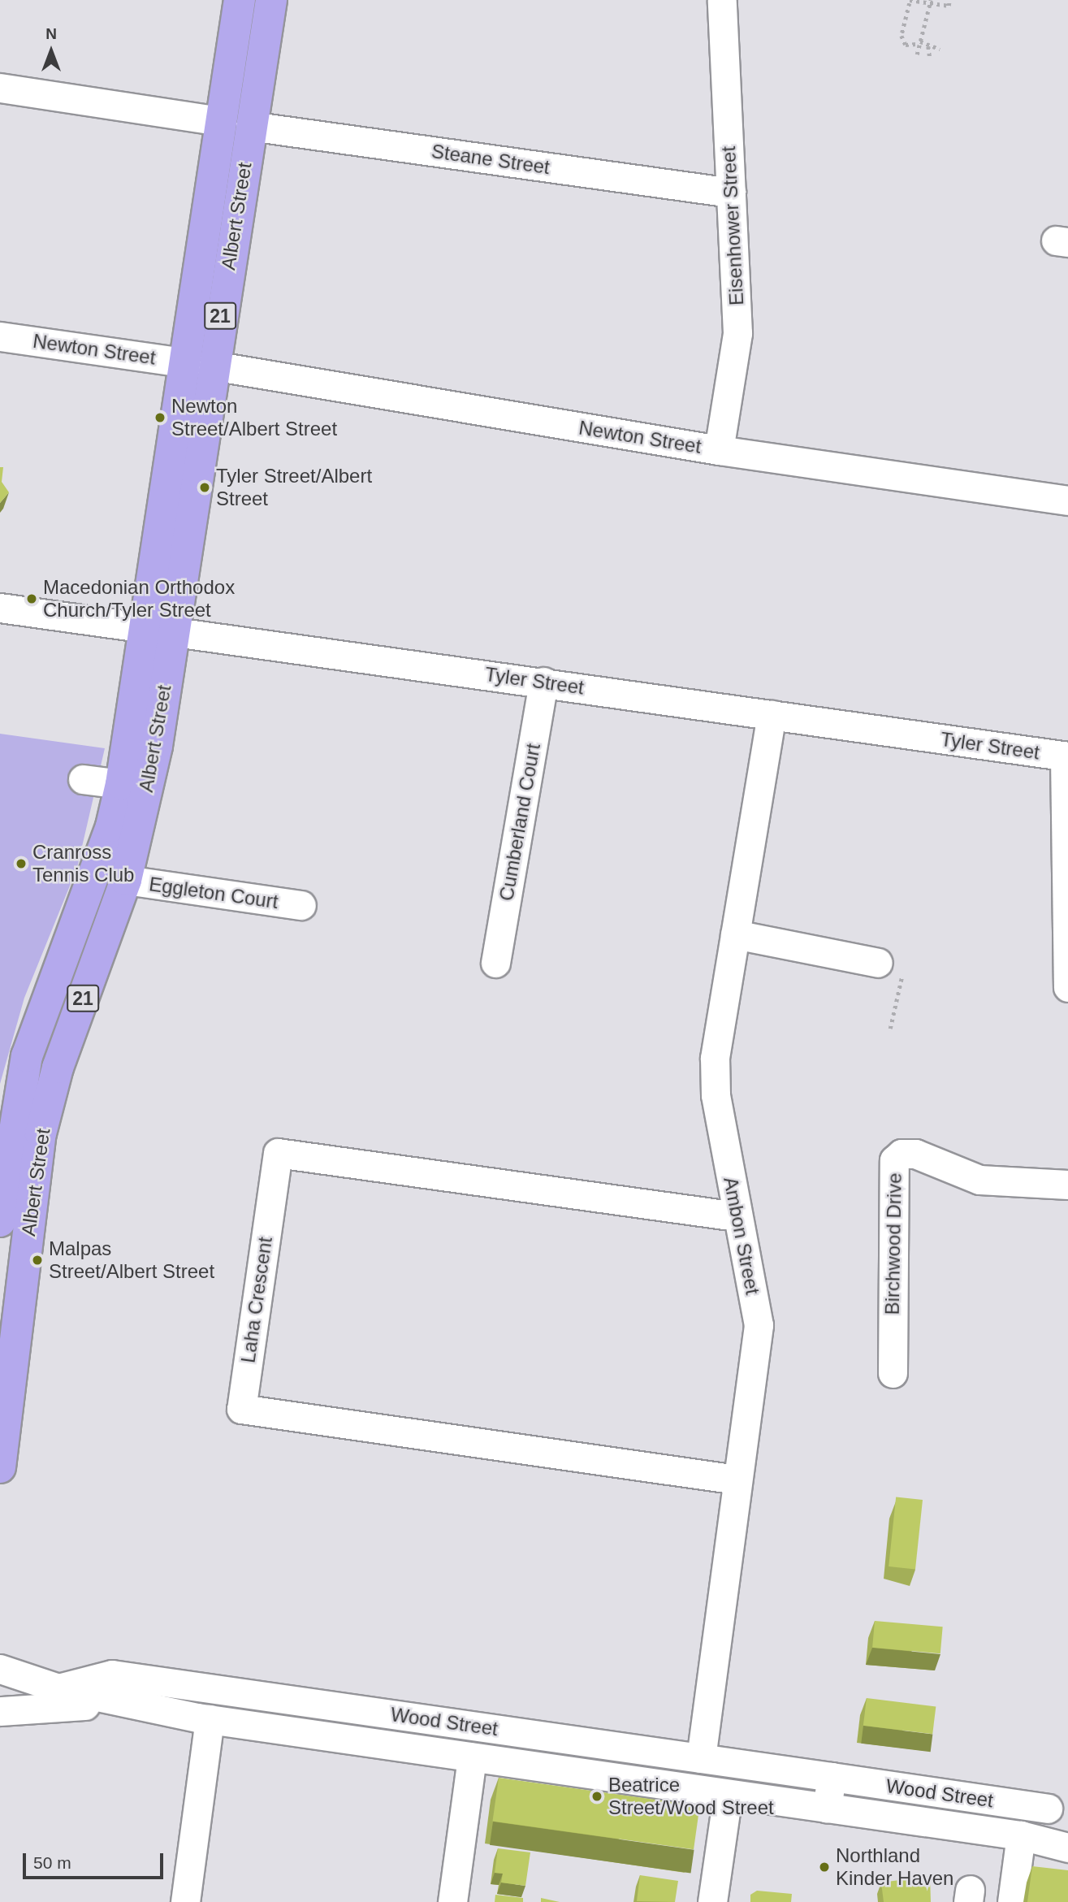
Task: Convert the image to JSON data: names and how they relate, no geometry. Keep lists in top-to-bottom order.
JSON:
{
  "streets": {
    "highway": ["Albert Street", "21"],
    "street": [
      "Steane Street",
      "Eisenhower Street",
      "Newton Street",
      "Tyler Street",
      "Cumberland Court",
      "Eggleton Court",
      "Ambon Street",
      "Birchwood Drive",
      "Laha Crescent",
      "Wood Street"
    ]
  },
  "crossings": [
    ["Steane Street", "Albert Street"],
    ["Steane Street", "Eisenhower Street"],
    ["Albert Street", "Newton Street"],
    ["Albert Street", "Tyler Street"],
    ["Albert Street", "Eggleton Court"],
    ["Eisenhower Street", "Newton Street"],
    ["Tyler Street", "Cumberland Court"],
    ["Tyler Street", "Ambon Street"],
    ["Ambon Street", "Laha Crescent"],
    ["Ambon Street", "Wood Street"]
  ],
  "places": [
    "Newton Street/Albert Street",
    "Tyler Street/Albert Street",
    "Macedonian Orthodox Church/Tyler Street",
    "Cranross Tennis Club",
    "Malpas Street/Albert Street",
    "Beatrice Street/Wood Street",
    "Northland Kinder Haven"
  ],
  "scale_bar": "50 m",
  "north": "top"
}
